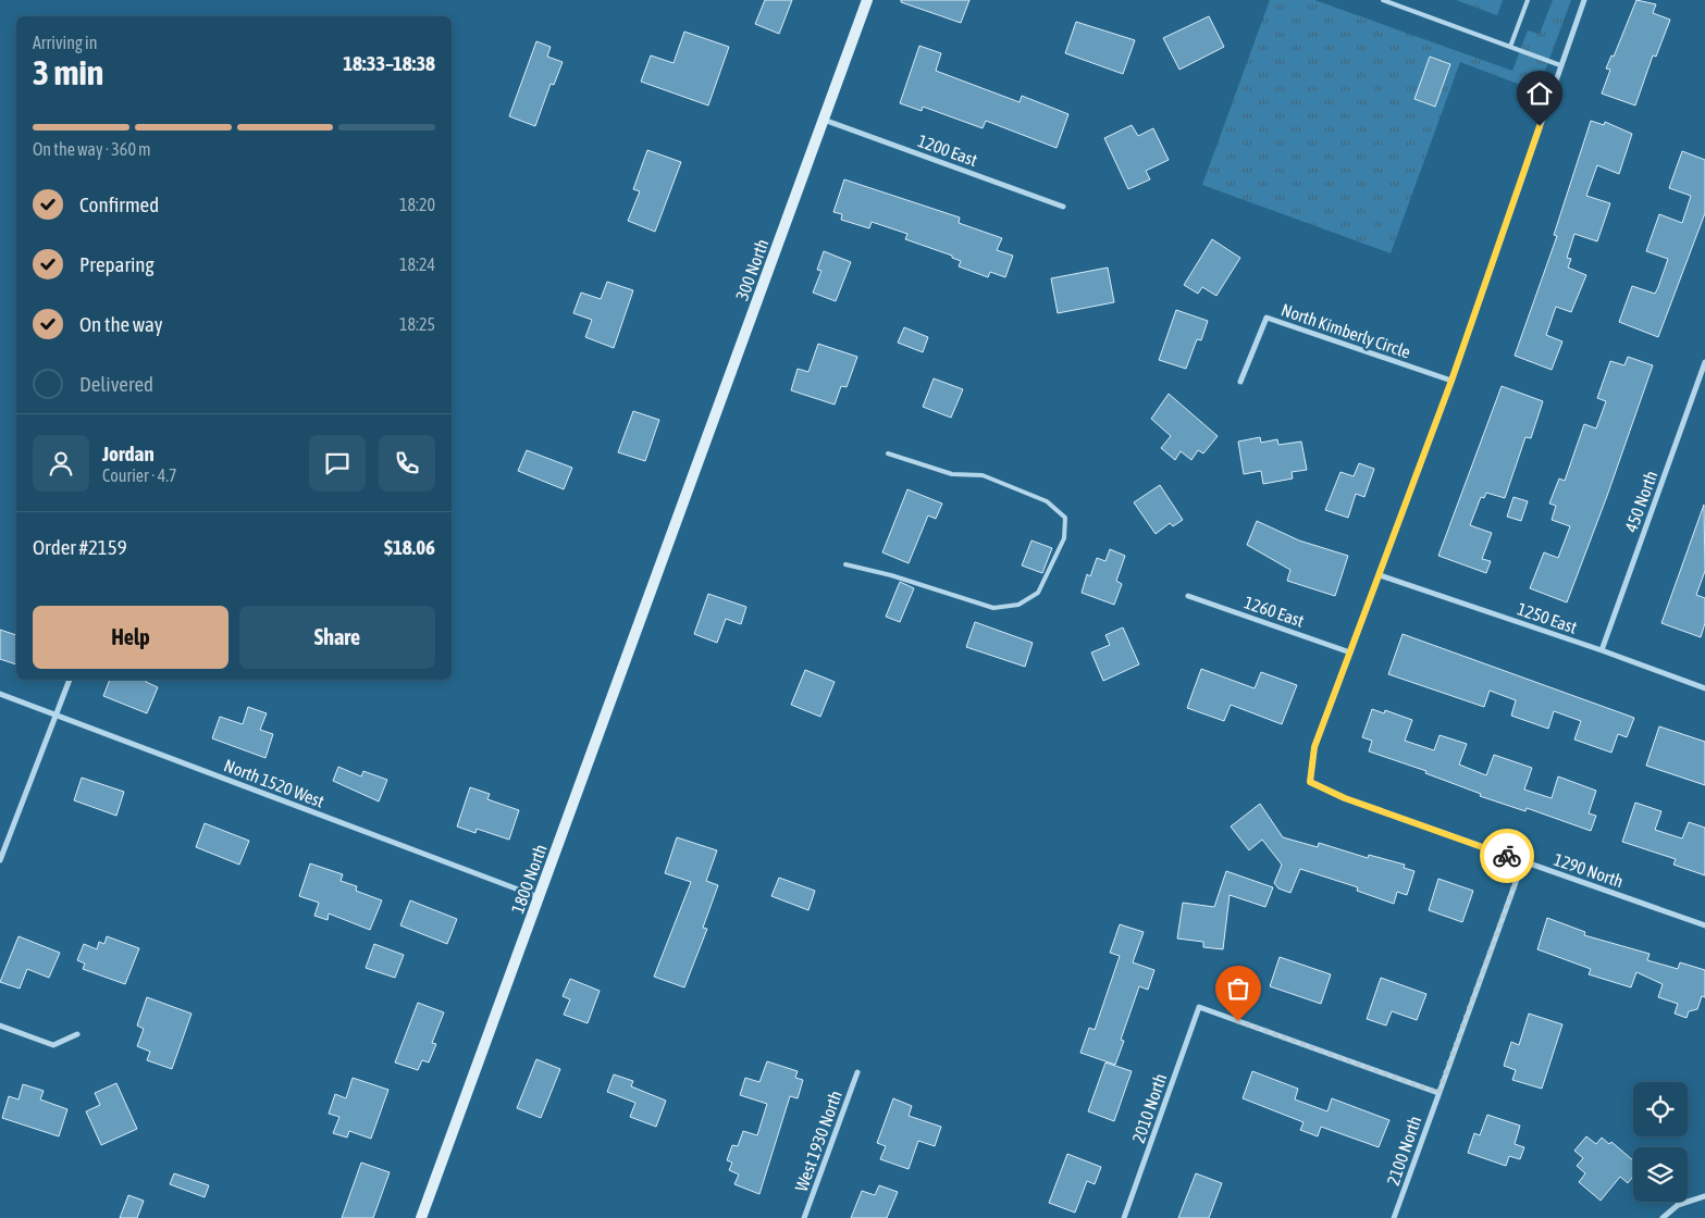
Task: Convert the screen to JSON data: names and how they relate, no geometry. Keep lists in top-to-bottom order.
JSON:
{
  "streets": {
    "street": [
      "1200 East",
      "300 North",
      "North Kimberly Circle",
      "450 North",
      "1260 East",
      "1250 East",
      "North 1520 West",
      "1290 North",
      "1800 North",
      "2010 North",
      "West 1930 North",
      "2100 North"
    ]
  },
  "crossings": [
    ["1200 East", "300 North"],
    ["300 North", "1800 North"],
    ["450 North", "1250 East"],
    ["1260 East", "1290 North"],
    ["North 1520 West", "1800 North"],
    ["1290 North", "2100 North"],
    ["2010 North", "2100 North"]
  ],
  "page": {
    "heading": ["3 min", "Arriving in", "18:33–18:38"],
    "panel": [
      "Jordan",
      "Courier · 4.7",
      "Order #2159",
      "$18.06"
    ],
    "bar": "On the way · 360 m",
    "list": [
      ["Confirmed", "18:20"],
      ["Preparing", "18:24"],
      ["On the way", "18:25"],
      "Delivered"
    ],
    "buttons": ["Help", "Share"]
  }
}
